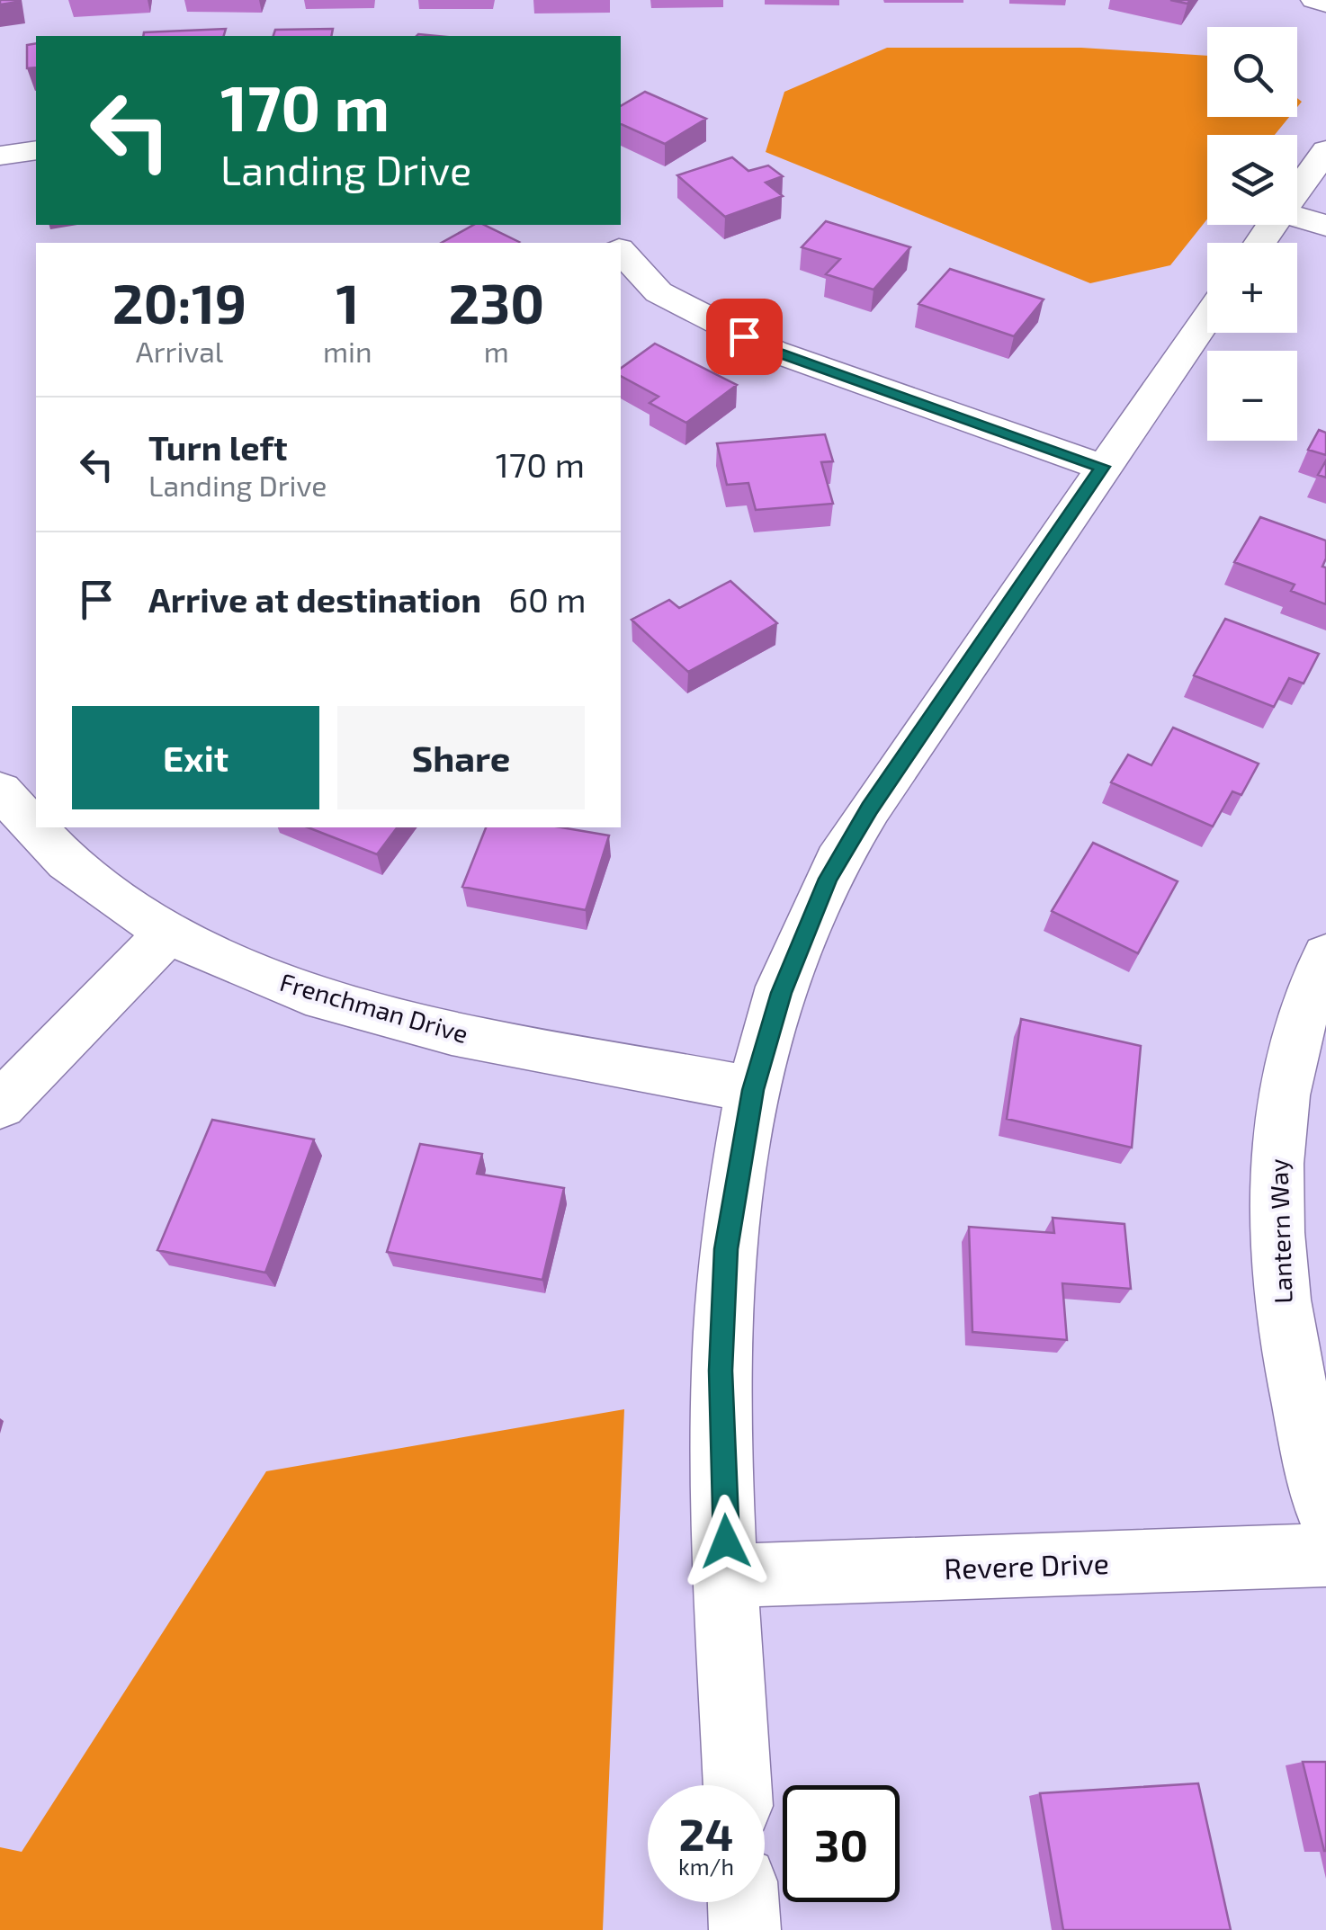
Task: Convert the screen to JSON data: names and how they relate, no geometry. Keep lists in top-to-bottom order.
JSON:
{
  "streets": {
    "street": ["Frenchman Drive", "Lantern Way", "Revere Drive"]
  },
  "page": {
    "map_buttons": ["+", "−"],
    "turn": ["170 m", "Landing Drive"],
    "eta": [
      "20:19",
      "Arrival",
      "1",
      "min",
      "230",
      "m"
    ],
    "list": [
      {
        "name": "Turn left",
        "note": "Landing Drive",
        "value": "170 m"
      },
      {
        "name": "Arrive at destination",
        "value": "60 m"
      }
    ],
    "buttons": ["Exit", "Share"],
    "speed": "24 km/h",
    "limit": "30"
  }
}
